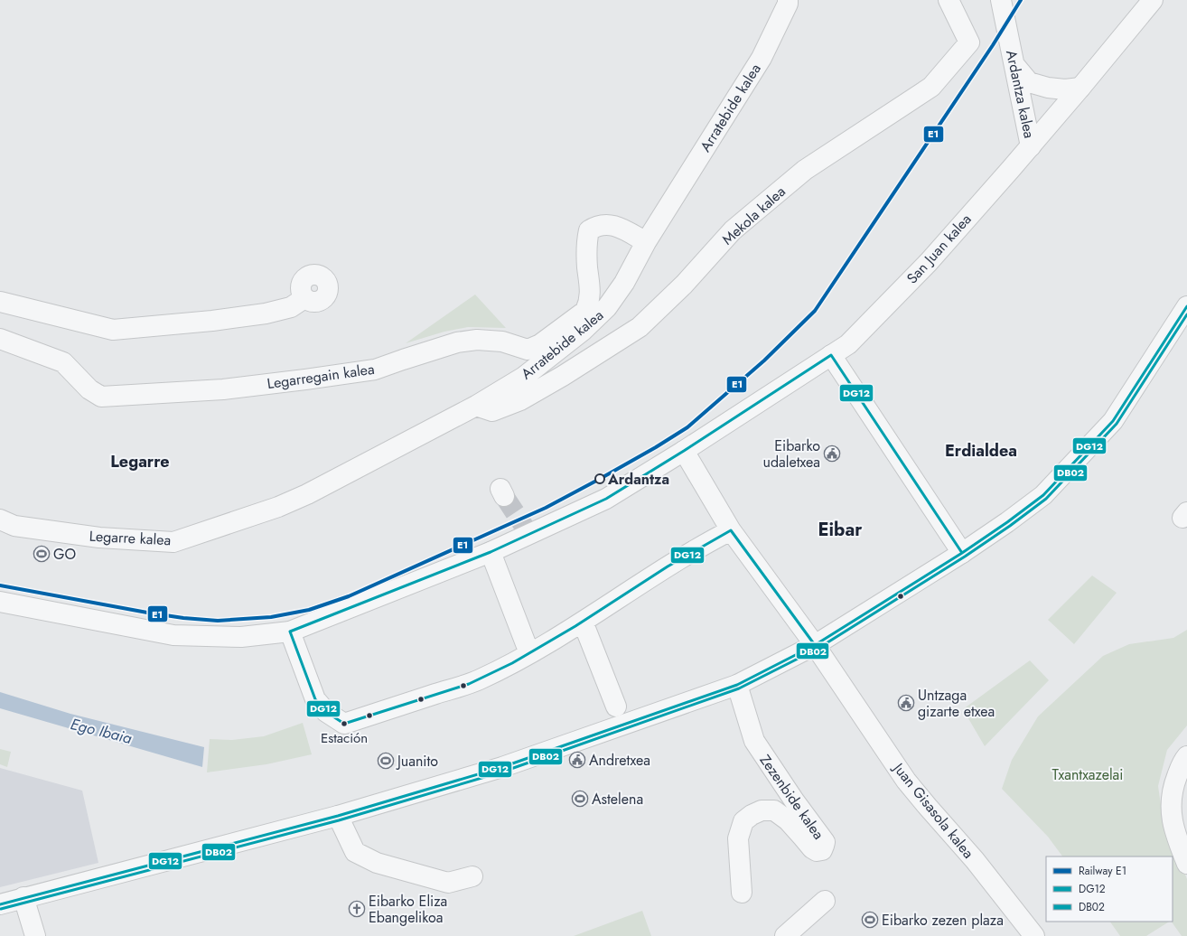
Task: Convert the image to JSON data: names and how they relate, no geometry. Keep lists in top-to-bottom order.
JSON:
{
  "streets": {
    "street": [
      "Ardantza kalea",
      "Arratebide kalea",
      "Mekola kalea",
      "San Juan kalea",
      "Legarregain kalea",
      "Legarre kalea",
      "Zezenbide kalea",
      "Juan Gisasola kalea"
    ]
  },
  "crossings": [
    ["Ardantza kalea", "San Juan kalea"],
    ["Arratebide kalea", "Mekola kalea"],
    ["Arratebide kalea", "Legarregain kalea"],
    ["Arratebide kalea", "Legarre kalea"],
    ["San Juan kalea", "Juan Gisasola kalea"]
  ],
  "districts": ["Erdialdea", "Legarre", "Eibar"],
  "water": ["Ego Ibaia"],
  "parks": ["Txantxazelai"],
  "places": {
    "public building": ["Eibarko udaletxea", "Untzaga gizarte etxea", "Andretxea"],
    "other": ["Ardantza", "Estación"],
    "sports": [
      "GO",
      "Juanito",
      "Astelena",
      "Eibarko zezen plaza"
    ],
    "church": ["Eibarko Eliza Ebangelikoa"]
  },
  "lines": ["rail line E1", "transit line DG12", "transit line DB02"],
  "legend": ["Railway E1", "DG12", "DB02"]
}
